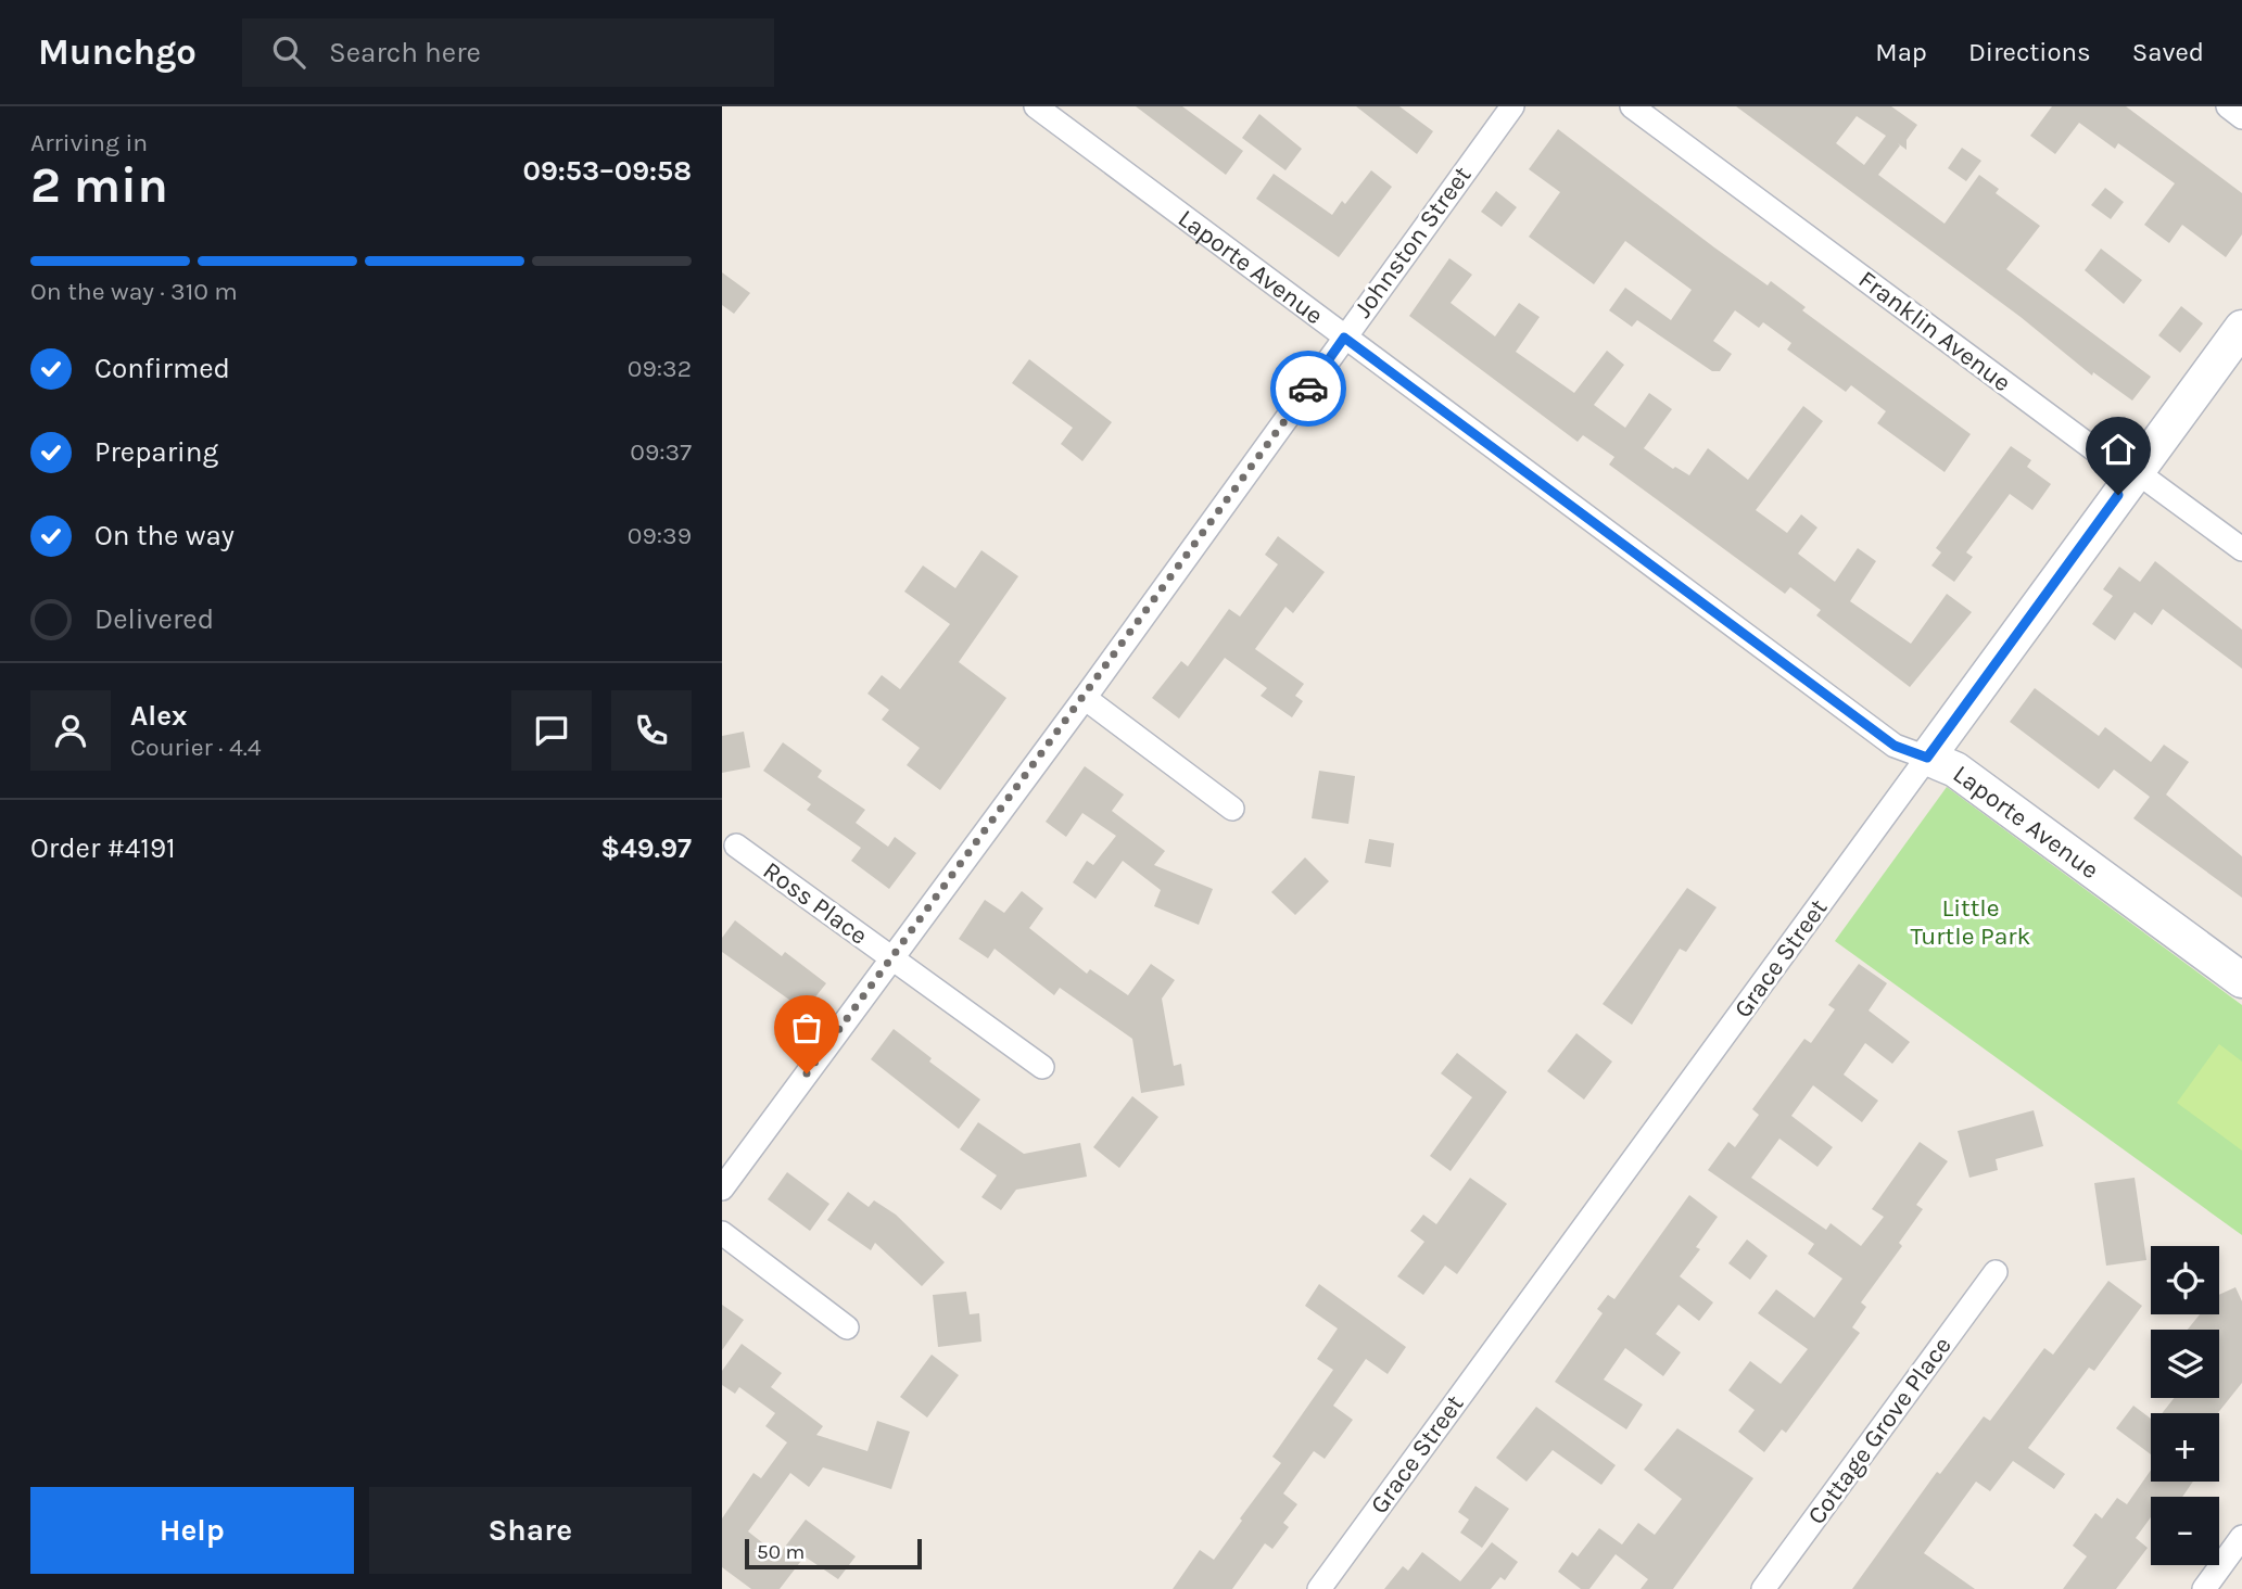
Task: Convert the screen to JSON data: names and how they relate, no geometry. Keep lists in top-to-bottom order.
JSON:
{
  "streets": {
    "street": [
      "Johnston Street",
      "Laporte Avenue",
      "Franklin Avenue",
      "Ross Place",
      "Grace Street",
      "Cottage Grove Place"
    ]
  },
  "crossings": [
    ["Johnston Street", "Laporte Avenue"],
    ["Johnston Street", "Ross Place"],
    ["Laporte Avenue", "Grace Street"],
    ["Franklin Avenue", "Grace Street"]
  ],
  "parks": ["Little Turtle Park"],
  "scale_bar": "50 m",
  "page": {
    "header": "Munchgo",
    "search": "Search here",
    "nav": ["Map", "Directions", "Saved"],
    "heading": ["2 min", "Arriving in", "09:53–09:58"],
    "panel": [
      "Alex",
      "Courier · 4.4",
      "Order #4191",
      "$49.97"
    ],
    "bar": "On the way · 310 m",
    "list": [
      ["Confirmed", "09:32"],
      ["Preparing", "09:37"],
      ["On the way", "09:39"],
      "Delivered"
    ],
    "map_buttons": ["+", "−"],
    "buttons": ["Help", "Share"],
    "scale": "50 m"
  }
}
